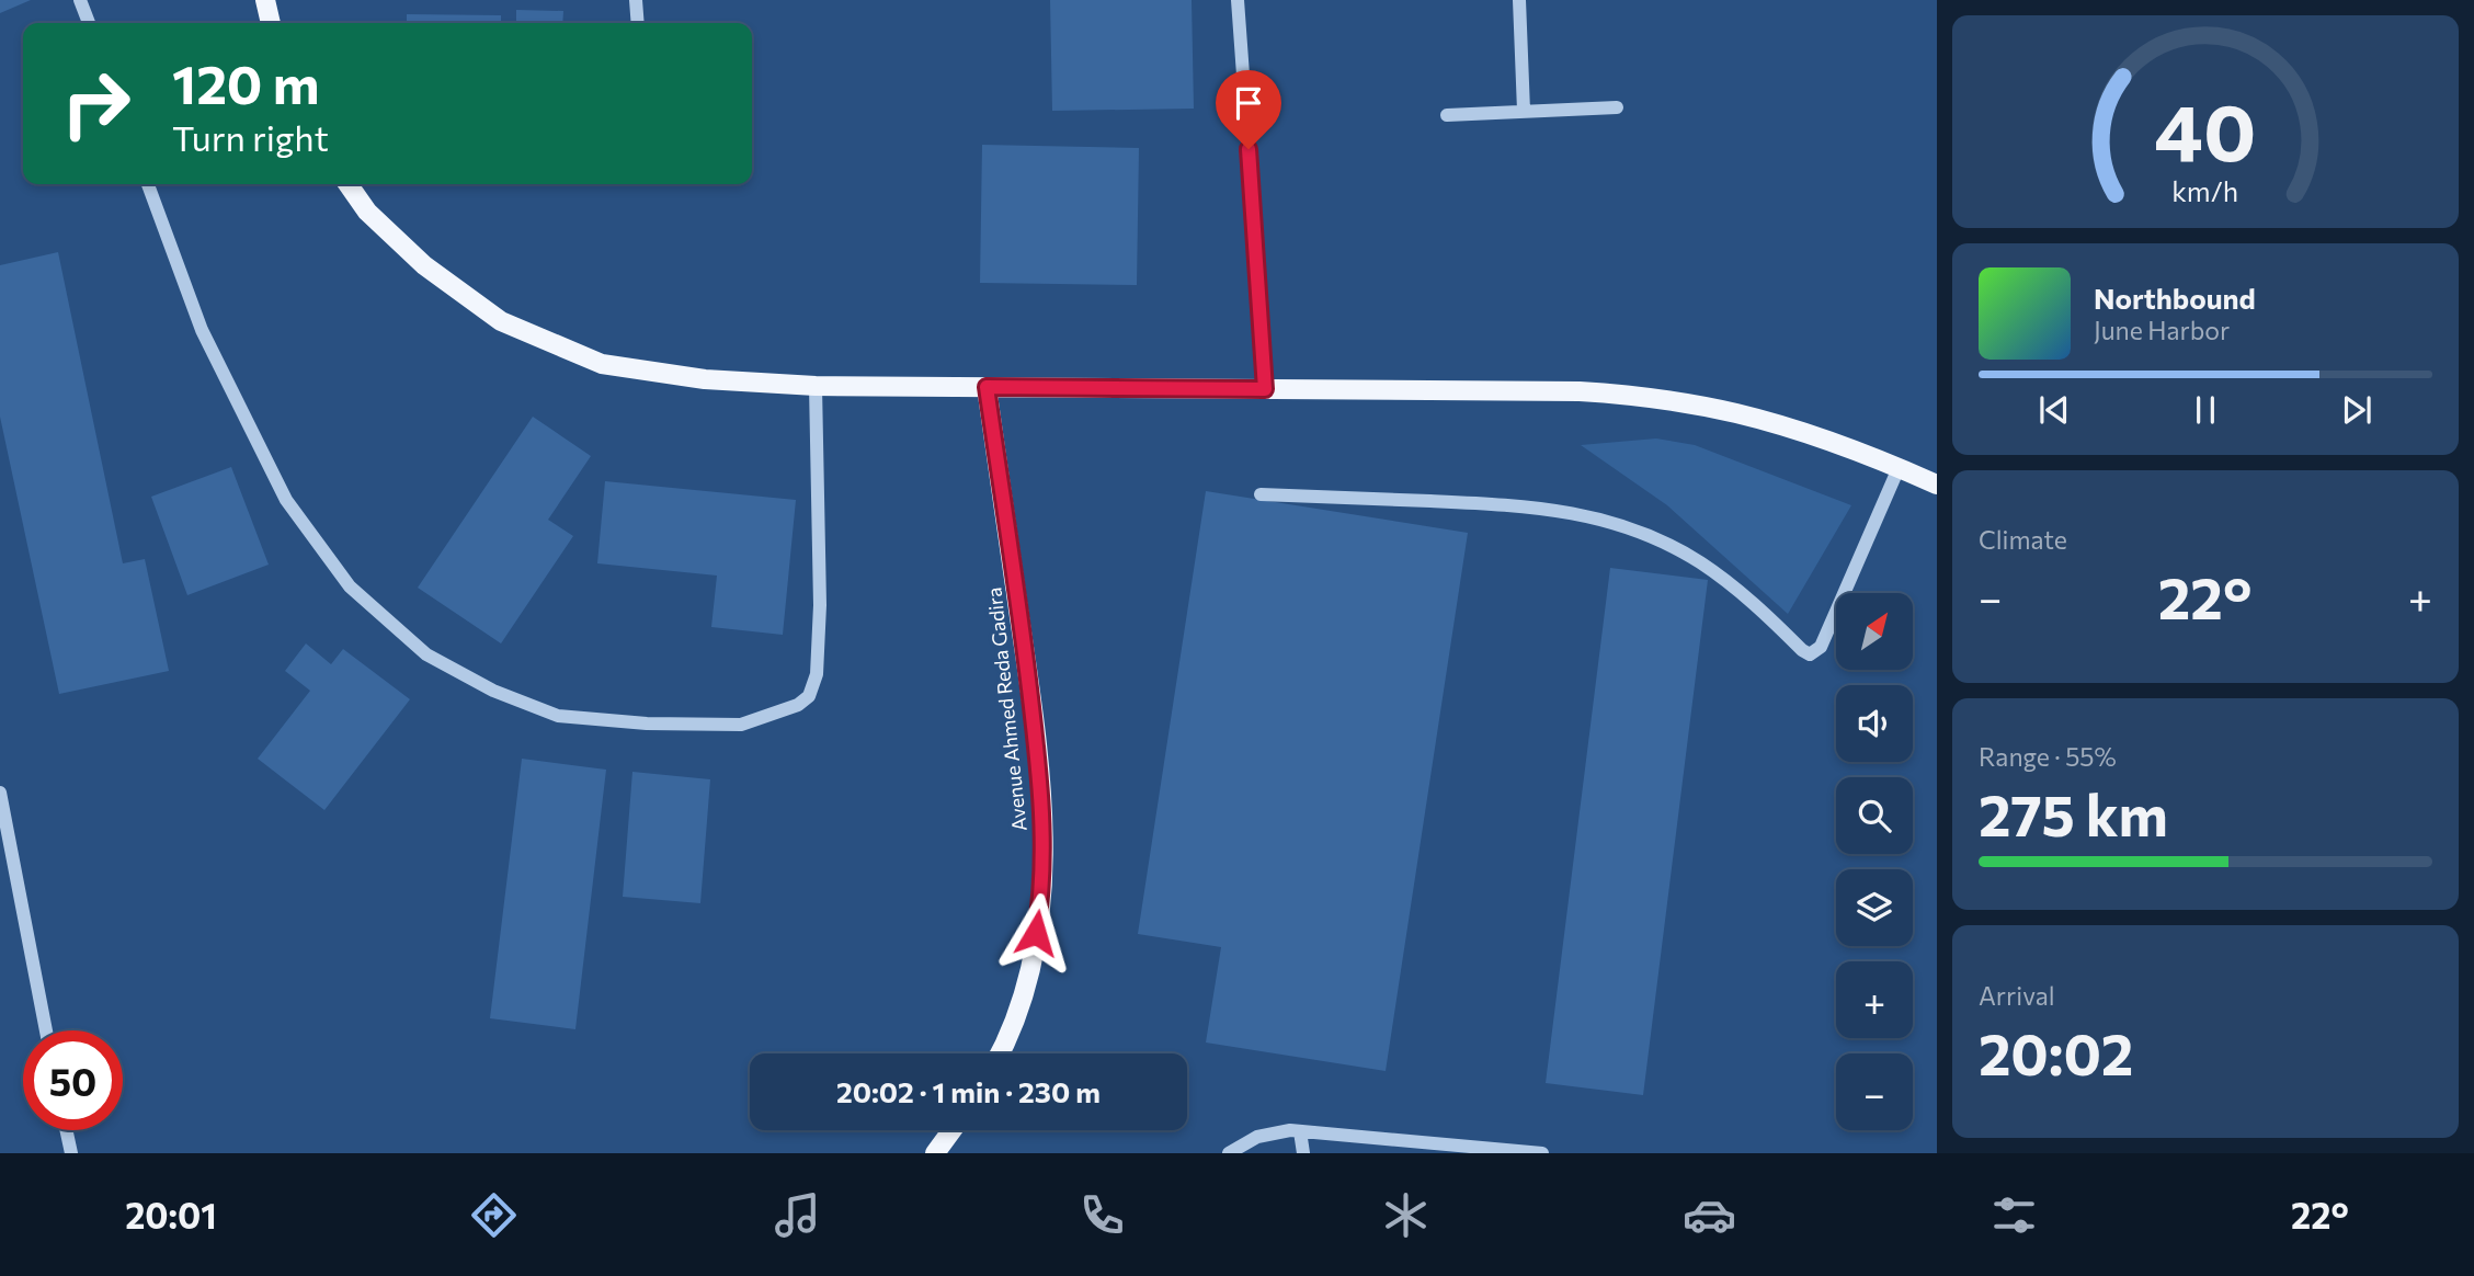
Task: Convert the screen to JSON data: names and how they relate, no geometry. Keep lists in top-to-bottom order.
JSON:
{
  "streets": {
    "main road": ["Avenue Ahmed Reda Gadira"]
  },
  "north": "top right",
  "page": {
    "turn": ["120 m", "Turn right"],
    "song": ["Northbound", "June Harbor"],
    "tile": [
      "Climate",
      ["Range · 55%", "275 km"],
      ["Arrival", "20:02"]
    ],
    "heat": ["−", "22°", "+"],
    "map_buttons": ["+", "−"],
    "limit": "50",
    "trip": "20:02 · 1 min · 230 m",
    "tabs": ["20:01", "22°"],
    "gauge": ["40", "km/h"]
  }
}
